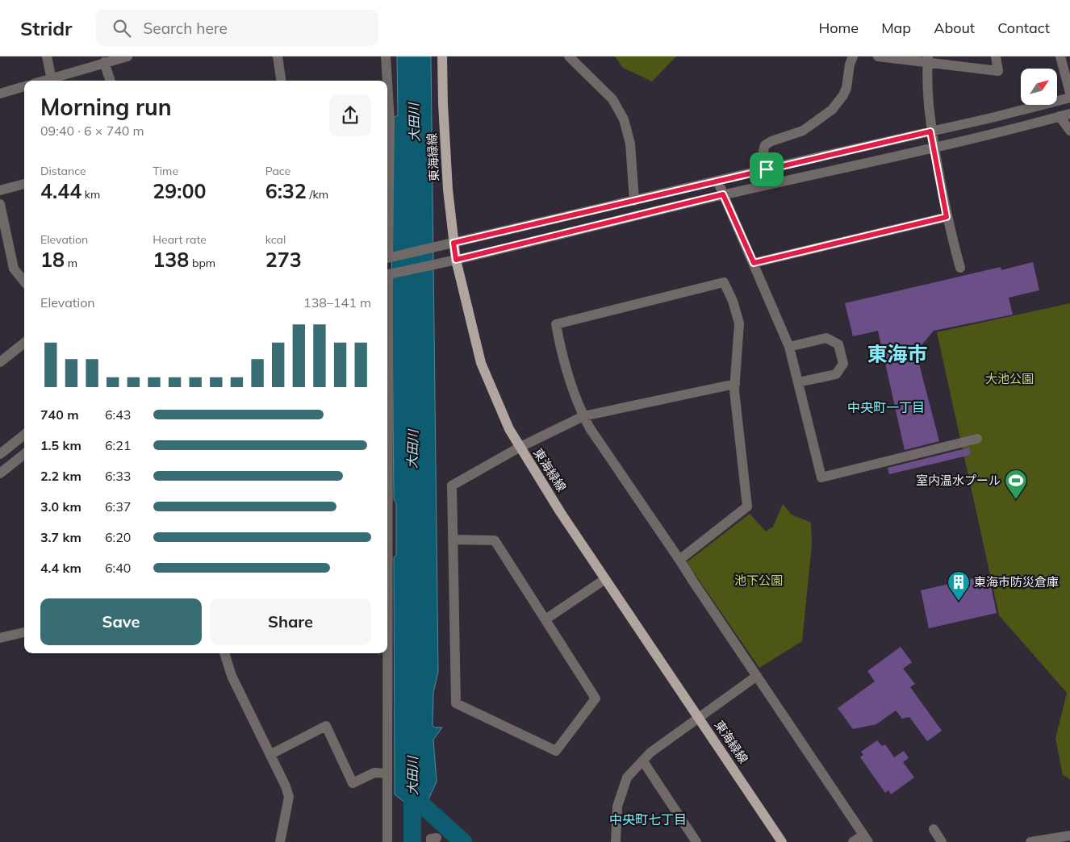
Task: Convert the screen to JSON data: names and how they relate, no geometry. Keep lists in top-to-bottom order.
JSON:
{
  "streets": {
    "main road": ["東海緑線"]
  },
  "districts": ["東海市", "中央町一丁目", "中央町七丁目"],
  "water": ["大田川"],
  "parks": ["大池公園", "池下公園"],
  "places": {
    "sports": ["室内温水プール"],
    "building": ["東海市防災倉庫"]
  },
  "north": "top right",
  "page": {
    "header": "Stridr",
    "search": "Search here",
    "nav": [
      "Home",
      "Map",
      "About",
      "Contact"
    ],
    "heading": ["Morning run", "09:40 · 6 × 740 m"],
    "stats": [
      ["Distance", "4.44 km"],
      ["Time", "29:00"],
      ["Pace", "6:32 /km"],
      ["Elevation", "18 m"],
      ["Heart rate", "138 bpm"],
      ["kcal", "273"]
    ],
    "chart": ["Elevation", "138–141 m"],
    "list": [
      {
        "name": "740 m",
        "note": "6:43"
      },
      {
        "name": "1.5 km",
        "note": "6:21"
      },
      {
        "name": "2.2 km",
        "note": "6:33"
      },
      {
        "name": "3.0 km",
        "note": "6:37"
      },
      {
        "name": "3.7 km",
        "note": "6:20"
      },
      {
        "name": "4.4 km",
        "note": "6:40"
      }
    ],
    "buttons": ["Save", "Share"]
  }
}
